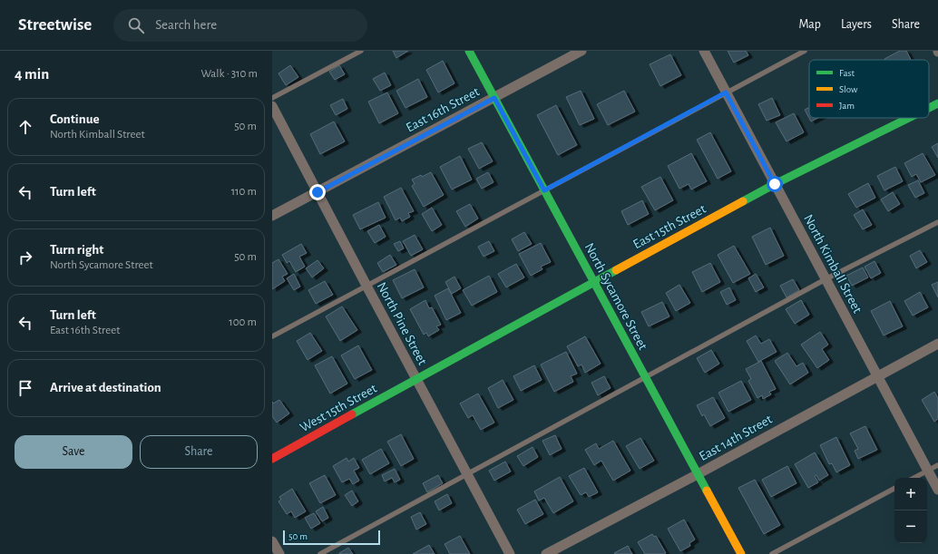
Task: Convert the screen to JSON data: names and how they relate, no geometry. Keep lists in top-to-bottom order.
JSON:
{
  "streets": {
    "street": [
      "East 16th Street",
      "East 15th Street",
      "North Kimball Street",
      "North Sycamore Street",
      "North Pine Street",
      "West 15th Street",
      "East 14th Street"
    ]
  },
  "crossings": [
    ["East 16th Street", "North Sycamore Street"],
    ["East 16th Street", "North Pine Street"],
    ["East 15th Street", "North Kimball Street"],
    ["East 15th Street", "North Sycamore Street"],
    ["East 15th Street", "North Pine Street"],
    ["East 15th Street", "West 15th Street"],
    ["North Kimball Street", "East 14th Street"],
    ["North Sycamore Street", "East 14th Street"],
    ["North Pine Street", "West 15th Street"]
  ],
  "legend": ["Fast", "Slow", "Jam"],
  "scale_bar": "50 m",
  "page": {
    "header": "Streetwise",
    "search": "Search here",
    "nav": ["Map", "Layers", "Share"],
    "heading": ["4 min", "Walk · 310 m"],
    "list": [
      ["Continue", "North Kimball Street", "50 m"],
      ["Turn left", "110 m"],
      ["Turn right", "North Sycamore Street", "50 m"],
      ["Turn left", "East 16th Street", "100 m"],
      "Arrive at destination"
    ],
    "buttons": ["Save", "Share"],
    "map_buttons": ["+", "−"],
    "scale": "50 m"
  }
}
